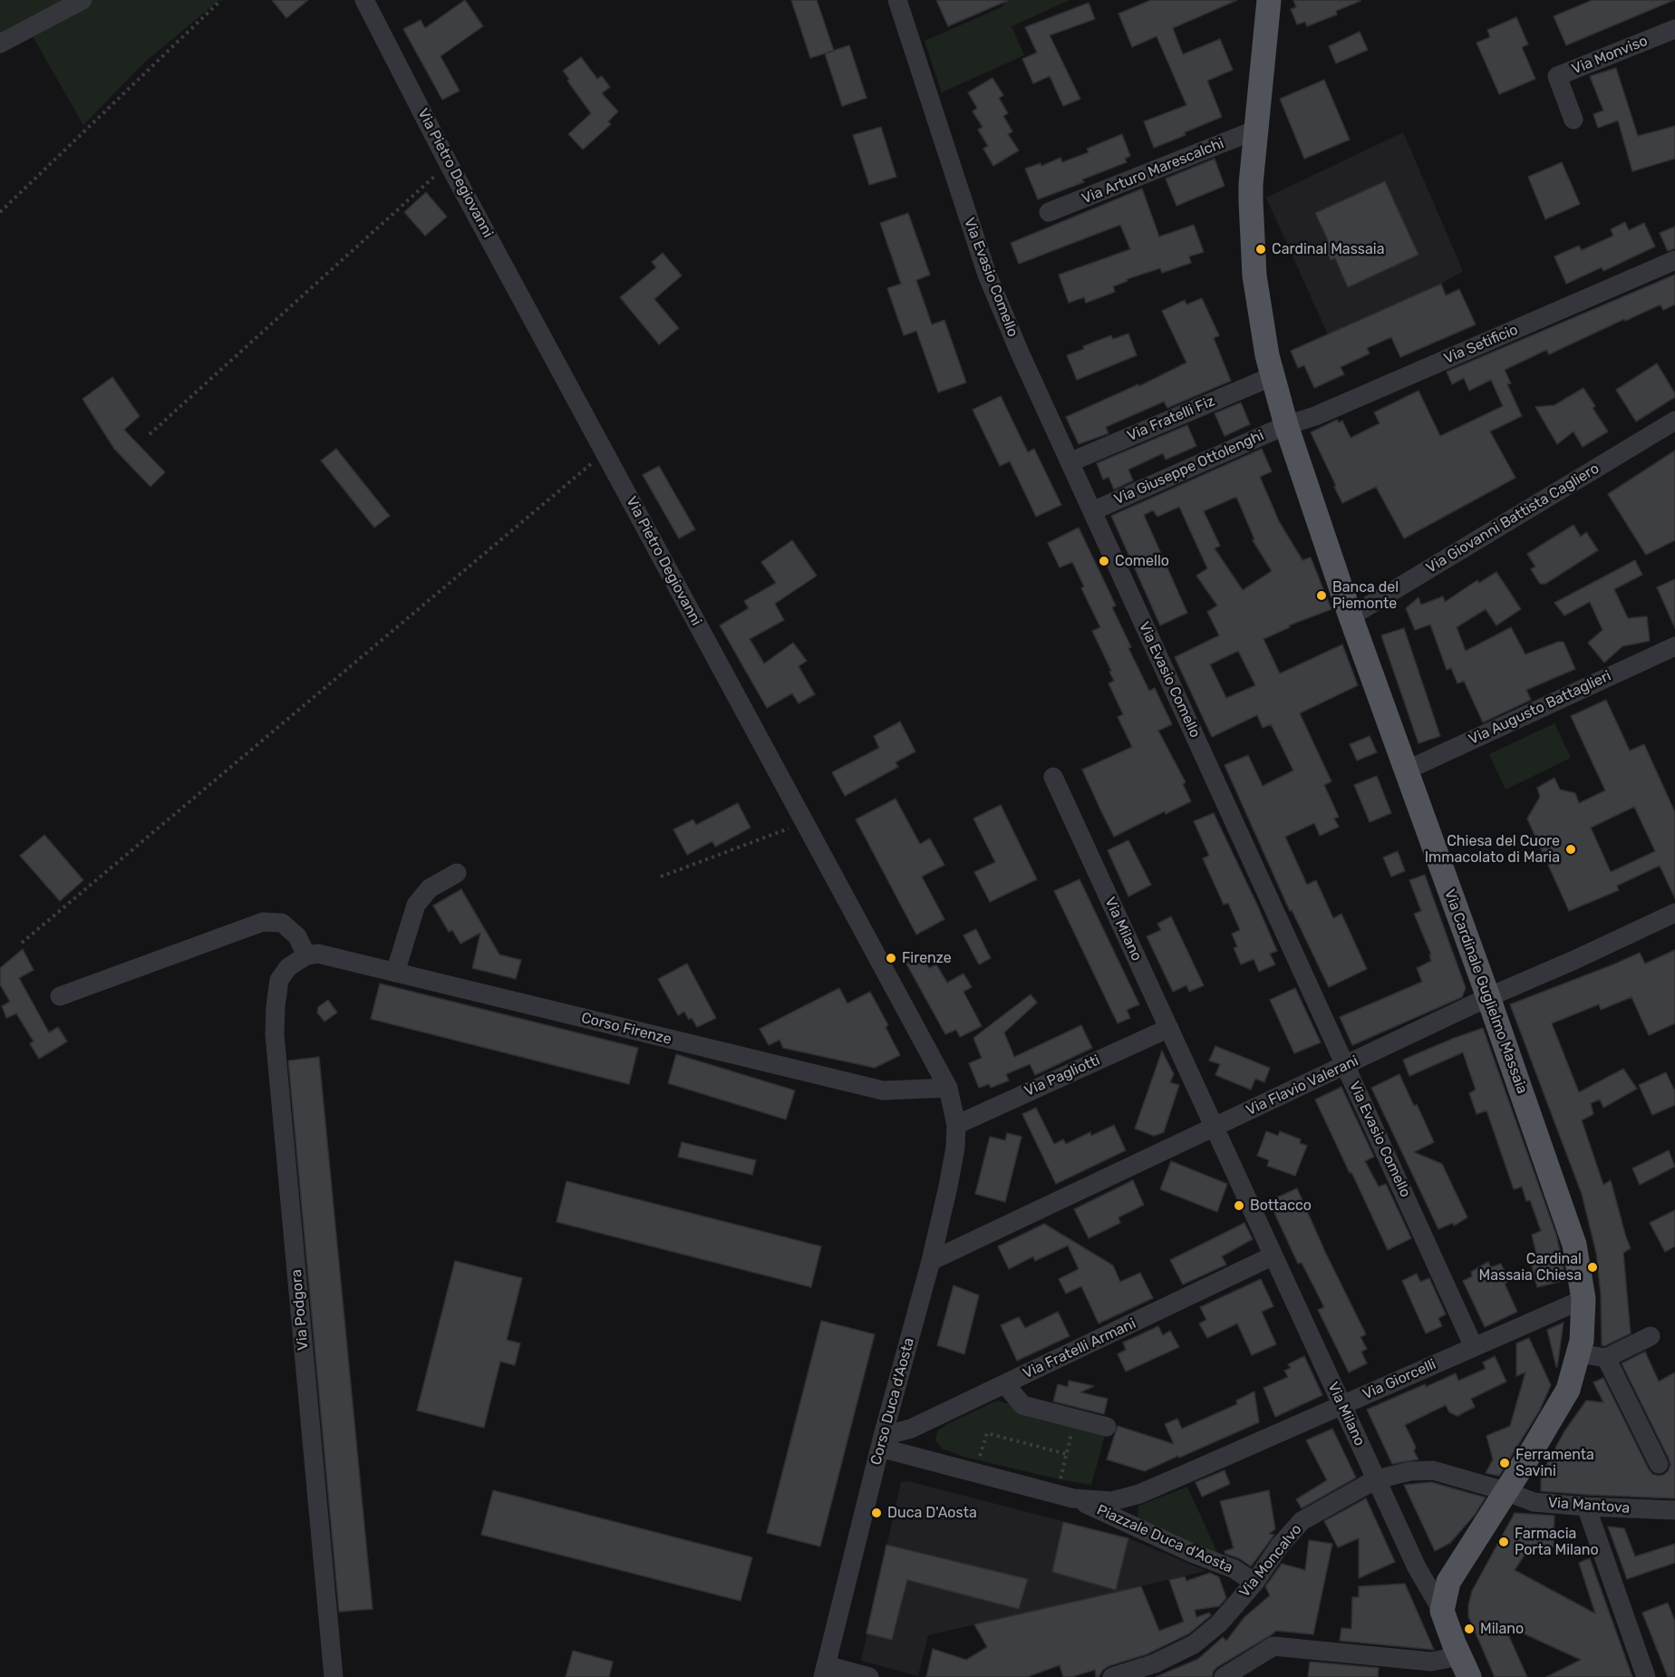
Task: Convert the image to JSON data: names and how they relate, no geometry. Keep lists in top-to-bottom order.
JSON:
{
  "streets": {
    "main road": ["Via Milano", "Via Cardinale Guglielmo Massaia"],
    "street": [
      "Via Monviso",
      "Via Arturo Marescalchi",
      "Via Pietro Degiovanni",
      "Via Evasio Comello",
      "Via Setificio",
      "Via Fratelli Fiz",
      "Via Giuseppe Ottolenghi",
      "Via Giovanni Battista Cagliero",
      "Via Augusto Battaglieri",
      "Corso Firenze",
      "Via Pagliotti",
      "Via Flavio Valerani",
      "Via Podgora",
      "Via Fratelli Armani",
      "Via Giorcelli",
      "Corso Duca d'Aosta",
      "Via Mantova",
      "Piazzale Duca d'Aosta",
      "Via Moncalvo"
    ]
  },
  "crossings": [
    ["Via Arturo Marescalchi", "Via Cardinale Guglielmo Massaia"],
    ["Via Pietro Degiovanni", "Corso Firenze"],
    ["Via Pietro Degiovanni", "Via Pagliotti"],
    ["Via Pietro Degiovanni", "Corso Duca d'Aosta"],
    ["Via Evasio Comello", "Via Fratelli Fiz"],
    ["Via Evasio Comello", "Via Giuseppe Ottolenghi"],
    ["Via Evasio Comello", "Via Flavio Valerani"],
    ["Via Evasio Comello", "Via Giorcelli"],
    ["Via Setificio", "Via Giuseppe Ottolenghi"],
    ["Via Setificio", "Via Cardinale Guglielmo Massaia"],
    ["Via Fratelli Fiz", "Via Cardinale Guglielmo Massaia"],
    ["Via Giuseppe Ottolenghi", "Via Cardinale Guglielmo Massaia"],
    ["Via Giovanni Battista Cagliero", "Via Cardinale Guglielmo Massaia"],
    ["Via Augusto Battaglieri", "Via Cardinale Guglielmo Massaia"],
    ["Via Milano", "Via Cardinale Guglielmo Massaia"],
    ["Via Milano", "Via Pagliotti"],
    ["Via Milano", "Via Flavio Valerani"],
    ["Via Milano", "Via Fratelli Armani"],
    ["Via Milano", "Via Giorcelli"],
    ["Via Milano", "Via Moncalvo"],
    ["Via Cardinale Guglielmo Massaia", "Via Flavio Valerani"],
    ["Via Cardinale Guglielmo Massaia", "Via Giorcelli"],
    ["Via Cardinale Guglielmo Massaia", "Via Mantova"],
    ["Via Cardinale Guglielmo Massaia", "Via Moncalvo"],
    ["Corso Firenze", "Via Podgora"],
    ["Via Pagliotti", "Corso Duca d'Aosta"],
    ["Via Flavio Valerani", "Corso Duca d'Aosta"],
    ["Via Fratelli Armani", "Corso Duca d'Aosta"],
    ["Via Fratelli Armani", "Piazzale Duca d'Aosta"],
    ["Via Giorcelli", "Piazzale Duca d'Aosta"],
    ["Corso Duca d'Aosta", "Piazzale Duca d'Aosta"],
    ["Via Mantova", "Via Moncalvo"],
    ["Piazzale Duca d'Aosta", "Via Moncalvo"]
  ],
  "places": [
    "Cardinal Massaia",
    "Comello",
    "Banca del Piemonte",
    "Chiesa del Cuore Immacolato di Maria",
    "Firenze",
    "Bottacco",
    "Cardinal Massaia Chiesa",
    "Ferramenta Savini",
    "Duca D'Aosta",
    "Farmacia Porta Milano",
    "Milano"
  ]
}
